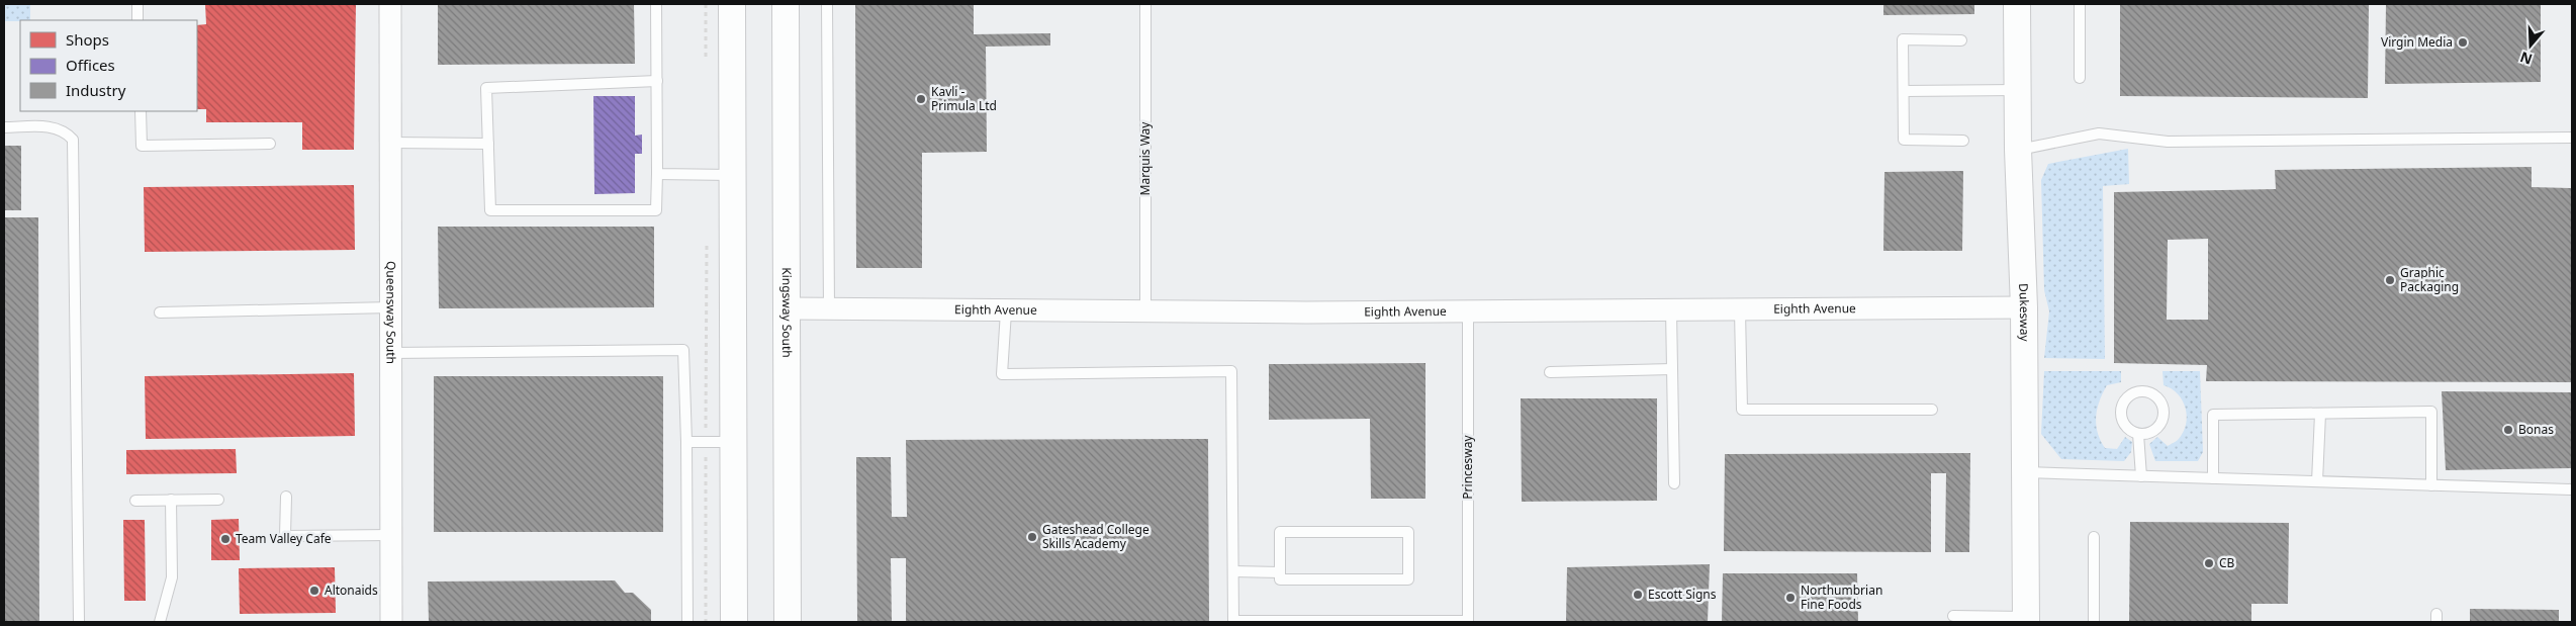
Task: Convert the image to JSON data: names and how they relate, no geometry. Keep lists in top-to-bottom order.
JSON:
{
  "streets": {
    "street": [
      "Eighth Avenue",
      "Queensway South",
      "Kingsway South",
      "Dukesway"
    ],
    "lane": ["Marquis Way", "Princesway"]
  },
  "crossings": [
    ["Marquis Way", "Eighth Avenue"],
    ["Eighth Avenue", "Kingsway South"],
    ["Eighth Avenue", "Dukesway"],
    ["Eighth Avenue", "Princesway"]
  ],
  "places": [
    "Virgin Media",
    "Kavli - Primula Ltd",
    "Graphic Packaging",
    "Bonas",
    "Gateshead College Skills Academy",
    "Team Valley Cafe",
    "CB",
    "Altonaids",
    "Escott Signs",
    "Northumbrian Fine Foods"
  ],
  "legend": ["Shops", "Offices", "Industry"],
  "north": "bottom"
}
